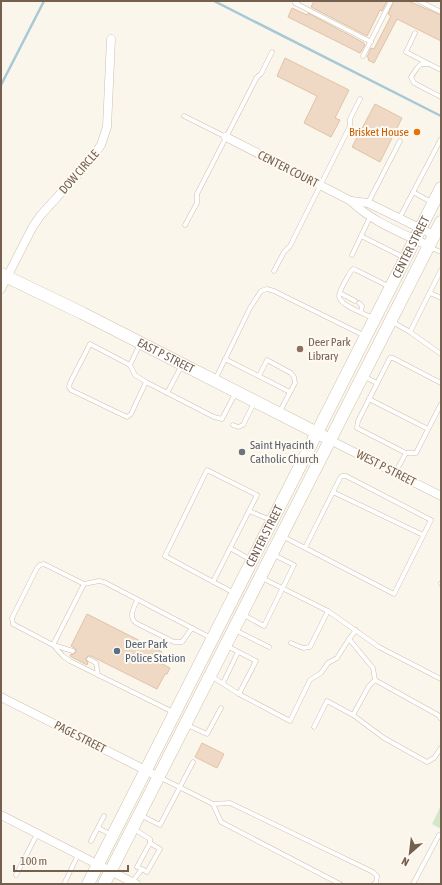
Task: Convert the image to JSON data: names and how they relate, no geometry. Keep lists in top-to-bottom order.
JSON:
{
  "streets": {
    "main road": ["CENTER STREET", "EAST P STREET"],
    "street": [
      "CENTER COURT",
      "DOW CIRCLE",
      "WEST P STREET",
      "PAGE STREET"
    ]
  },
  "crossings": [
    ["CENTER COURT", "CENTER STREET"],
    ["DOW CIRCLE", "EAST P STREET"],
    ["CENTER STREET", "EAST P STREET"],
    ["CENTER STREET", "WEST P STREET"],
    ["CENTER STREET", "PAGE STREET"],
    ["EAST P STREET", "WEST P STREET"]
  ],
  "places": [
    "Brisket House",
    "Deer Park Library",
    "Saint Hyacinth Catholic Church",
    "Deer Park Police Station"
  ],
  "scale_bar": "100 m",
  "north": "bottom left"
}
